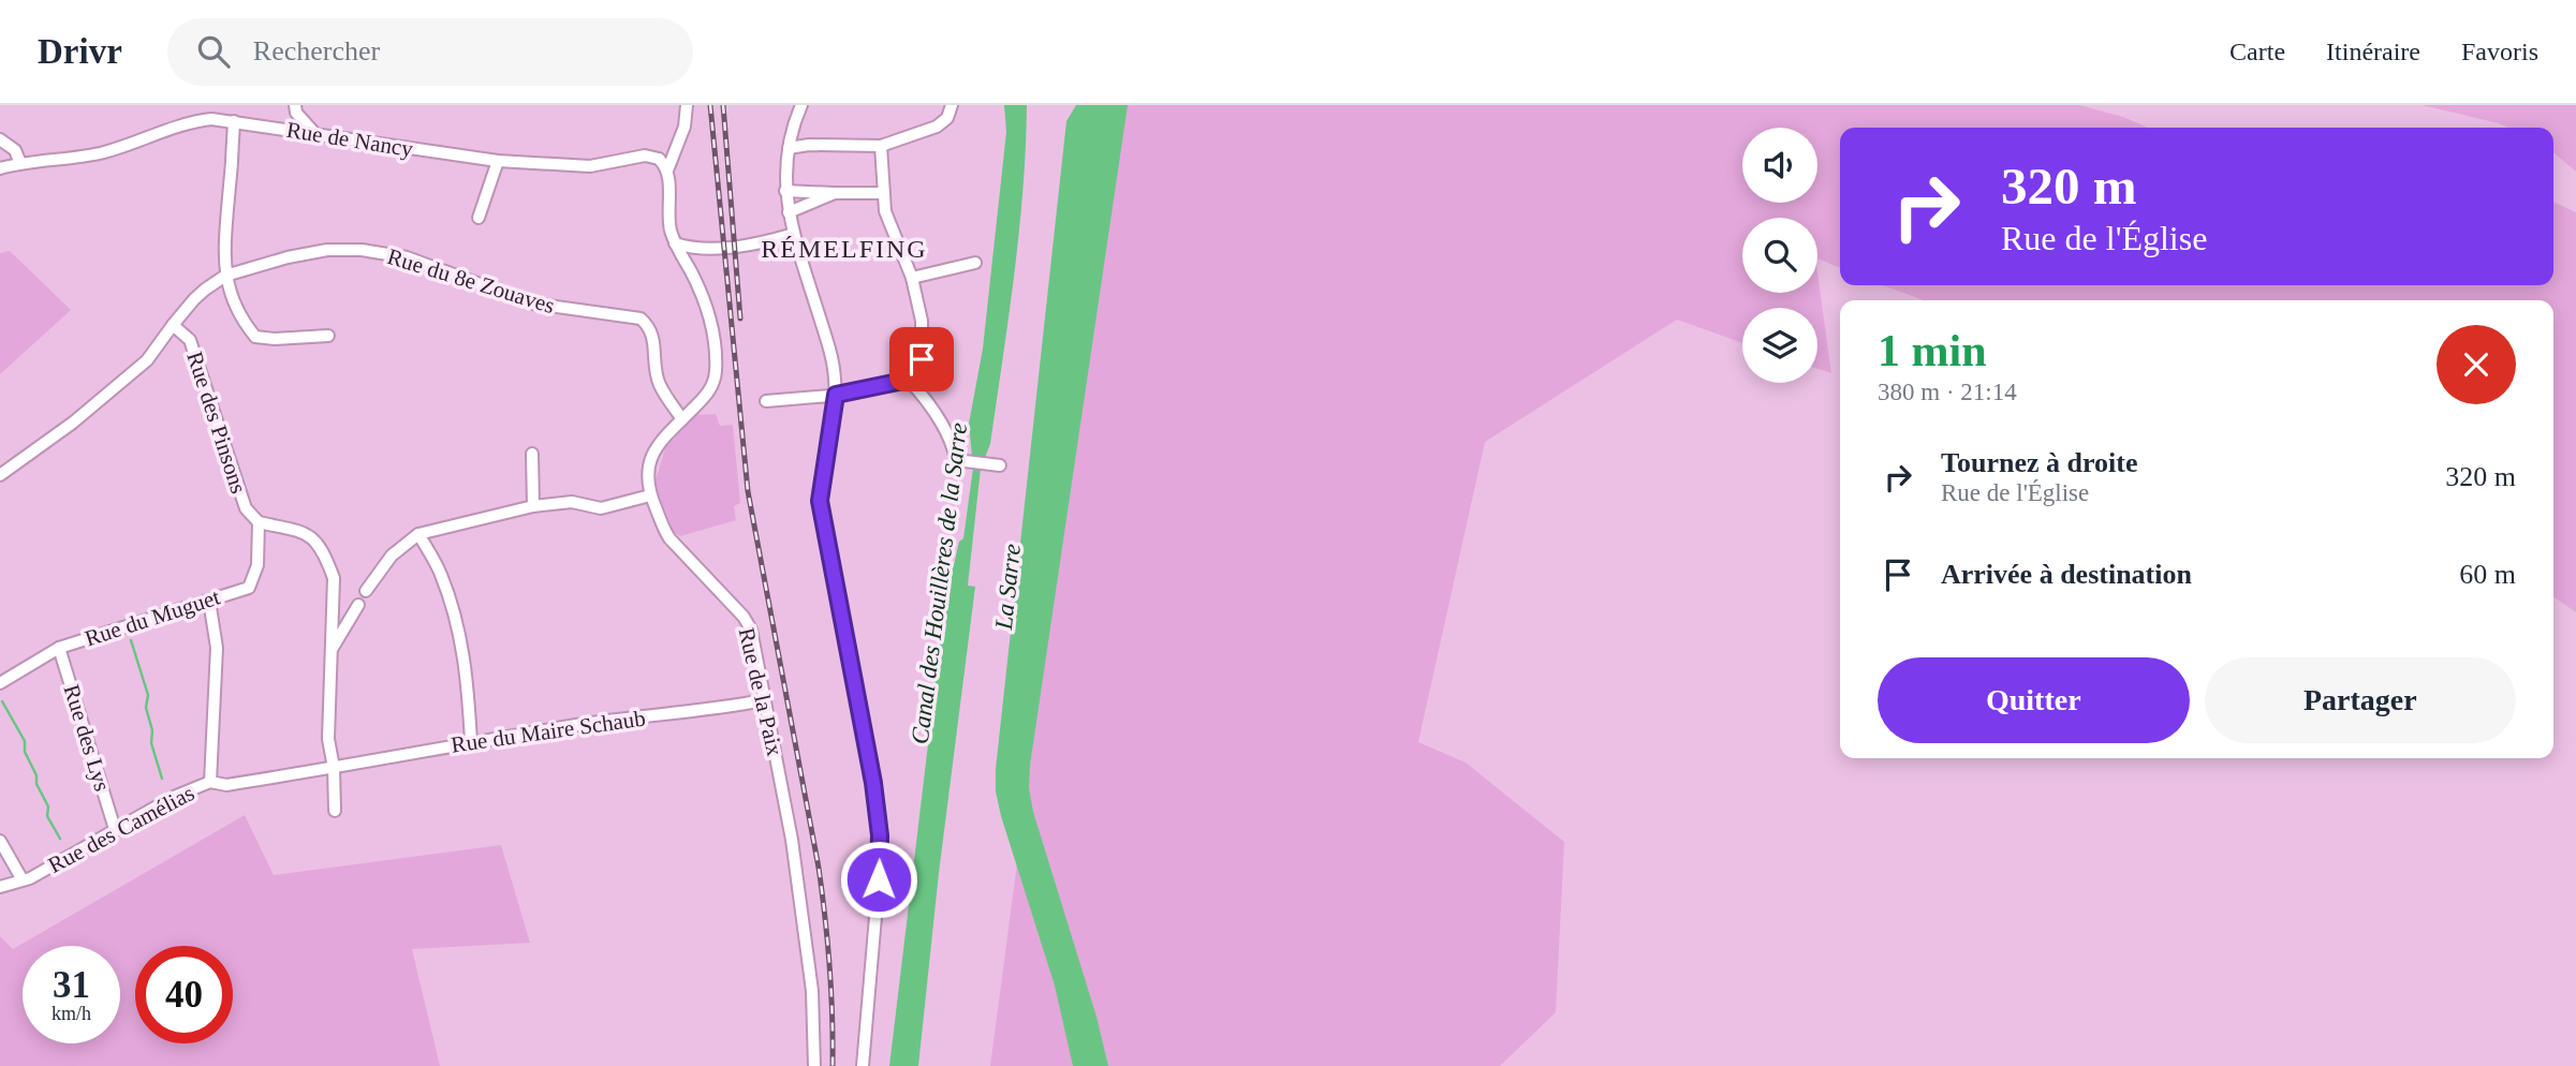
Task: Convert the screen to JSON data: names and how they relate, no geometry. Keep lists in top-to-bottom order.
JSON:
{
  "streets": {
    "street": [
      "Rue de Nancy",
      "Rue du 8e Zouaves",
      "Rue des Pinsons",
      "Rue du Muguet",
      "Rue de la Paix",
      "Rue du Maire Schaub",
      "Rue des Lys",
      "Rue des Camélias"
    ]
  },
  "crossings": [
    ["Rue du 8e Zouaves", "Rue des Pinsons"],
    ["Rue du 8e Zouaves", "Rue de la Paix"],
    ["Rue des Pinsons", "Rue du Muguet"],
    ["Rue du Muguet", "Rue des Lys"],
    ["Rue de la Paix", "Rue du Maire Schaub"],
    ["Rue du Maire Schaub", "Rue des Camélias"],
    ["Rue des Lys", "Rue des Camélias"]
  ],
  "districts": ["RÉMELFING"],
  "water": ["Canal des Houillères de la Sarre", "La Sarre"],
  "page": {
    "header": "Drivr",
    "search": "Rechercher",
    "nav": ["Carte", "Itinéraire", "Favoris"],
    "turn": ["320 m", "Rue de l'Église"],
    "heading": ["1 min", "380 m · 21:14"],
    "list": [
      {
        "name": "Tournez à droite",
        "note": "Rue de l'Église",
        "value": "320 m"
      },
      {
        "name": "Arrivée à destination",
        "value": "60 m"
      }
    ],
    "buttons": ["Quitter", "Partager"],
    "speed": "31 km/h",
    "limit": "40"
  }
}
